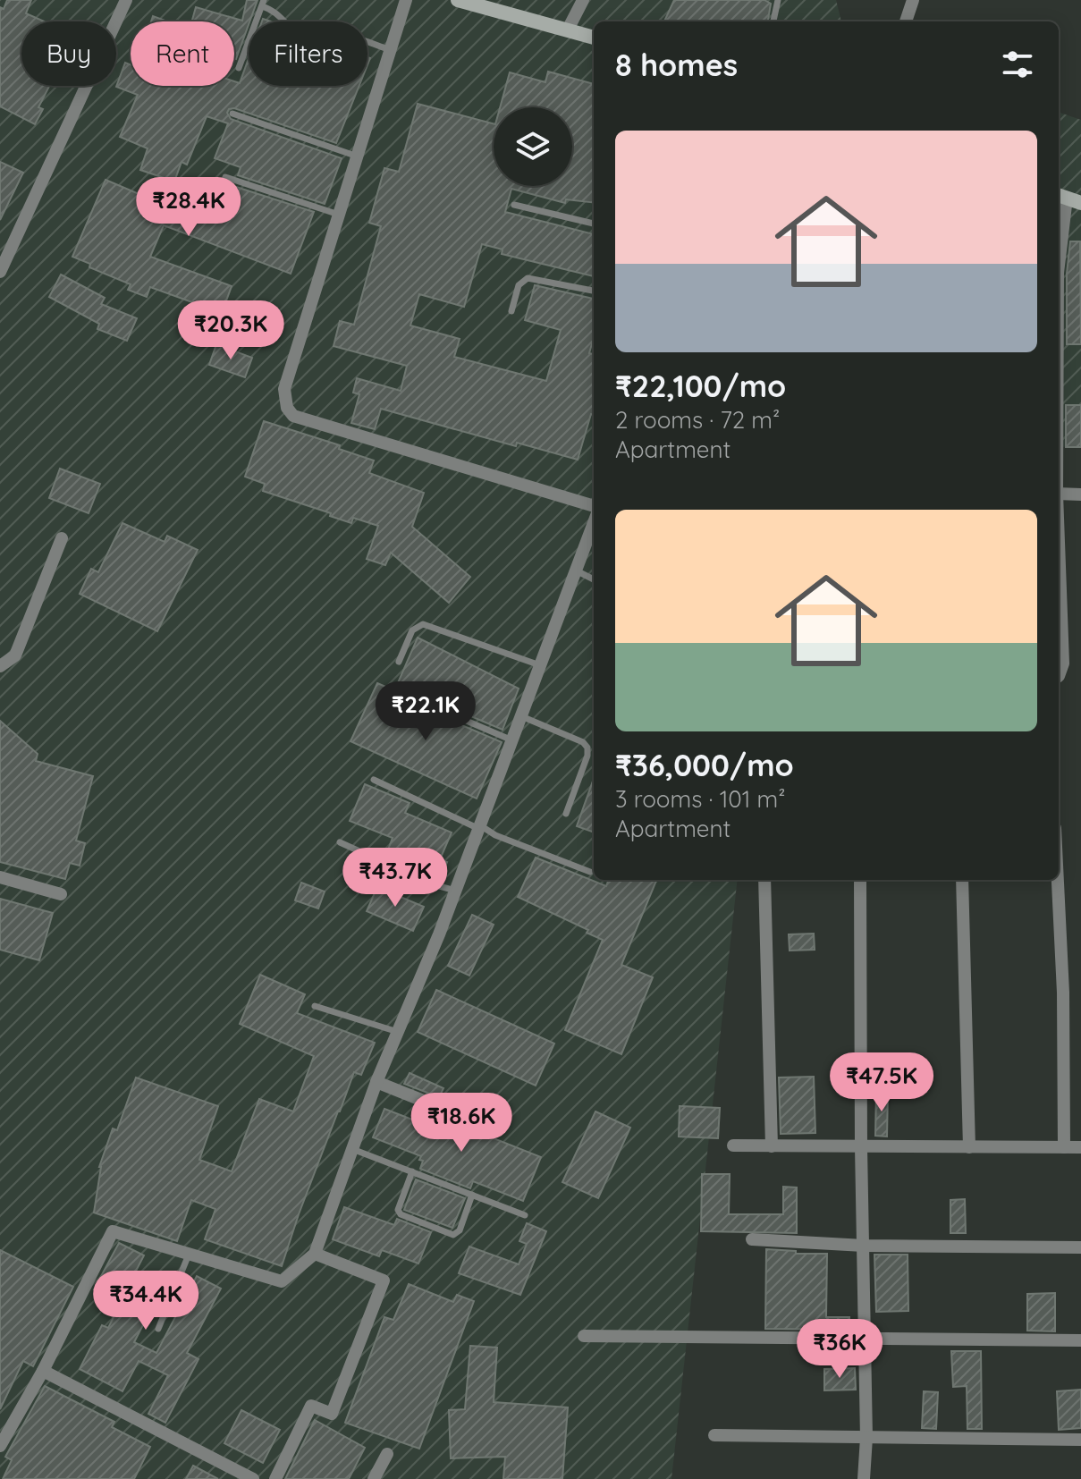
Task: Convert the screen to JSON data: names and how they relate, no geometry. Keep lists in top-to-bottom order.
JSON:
{
  "page": {
    "chip": ["Buy", "Rent", "Filters"],
    "heading": "8 homes",
    "list": [
      {
        "name": "₹22,100/mo",
        "note": "2 rooms · 72 m² · Apartment"
      },
      {
        "name": "₹36,000/mo",
        "note": "3 rooms · 101 m² · Apartment"
      }
    ],
    "price": [
      "₹28.4K",
      "₹20.3K",
      "₹22.1K",
      "₹43.7K",
      "₹47.5K",
      "₹18.6K",
      "₹34.4K",
      "₹36K"
    ]
  }
}
